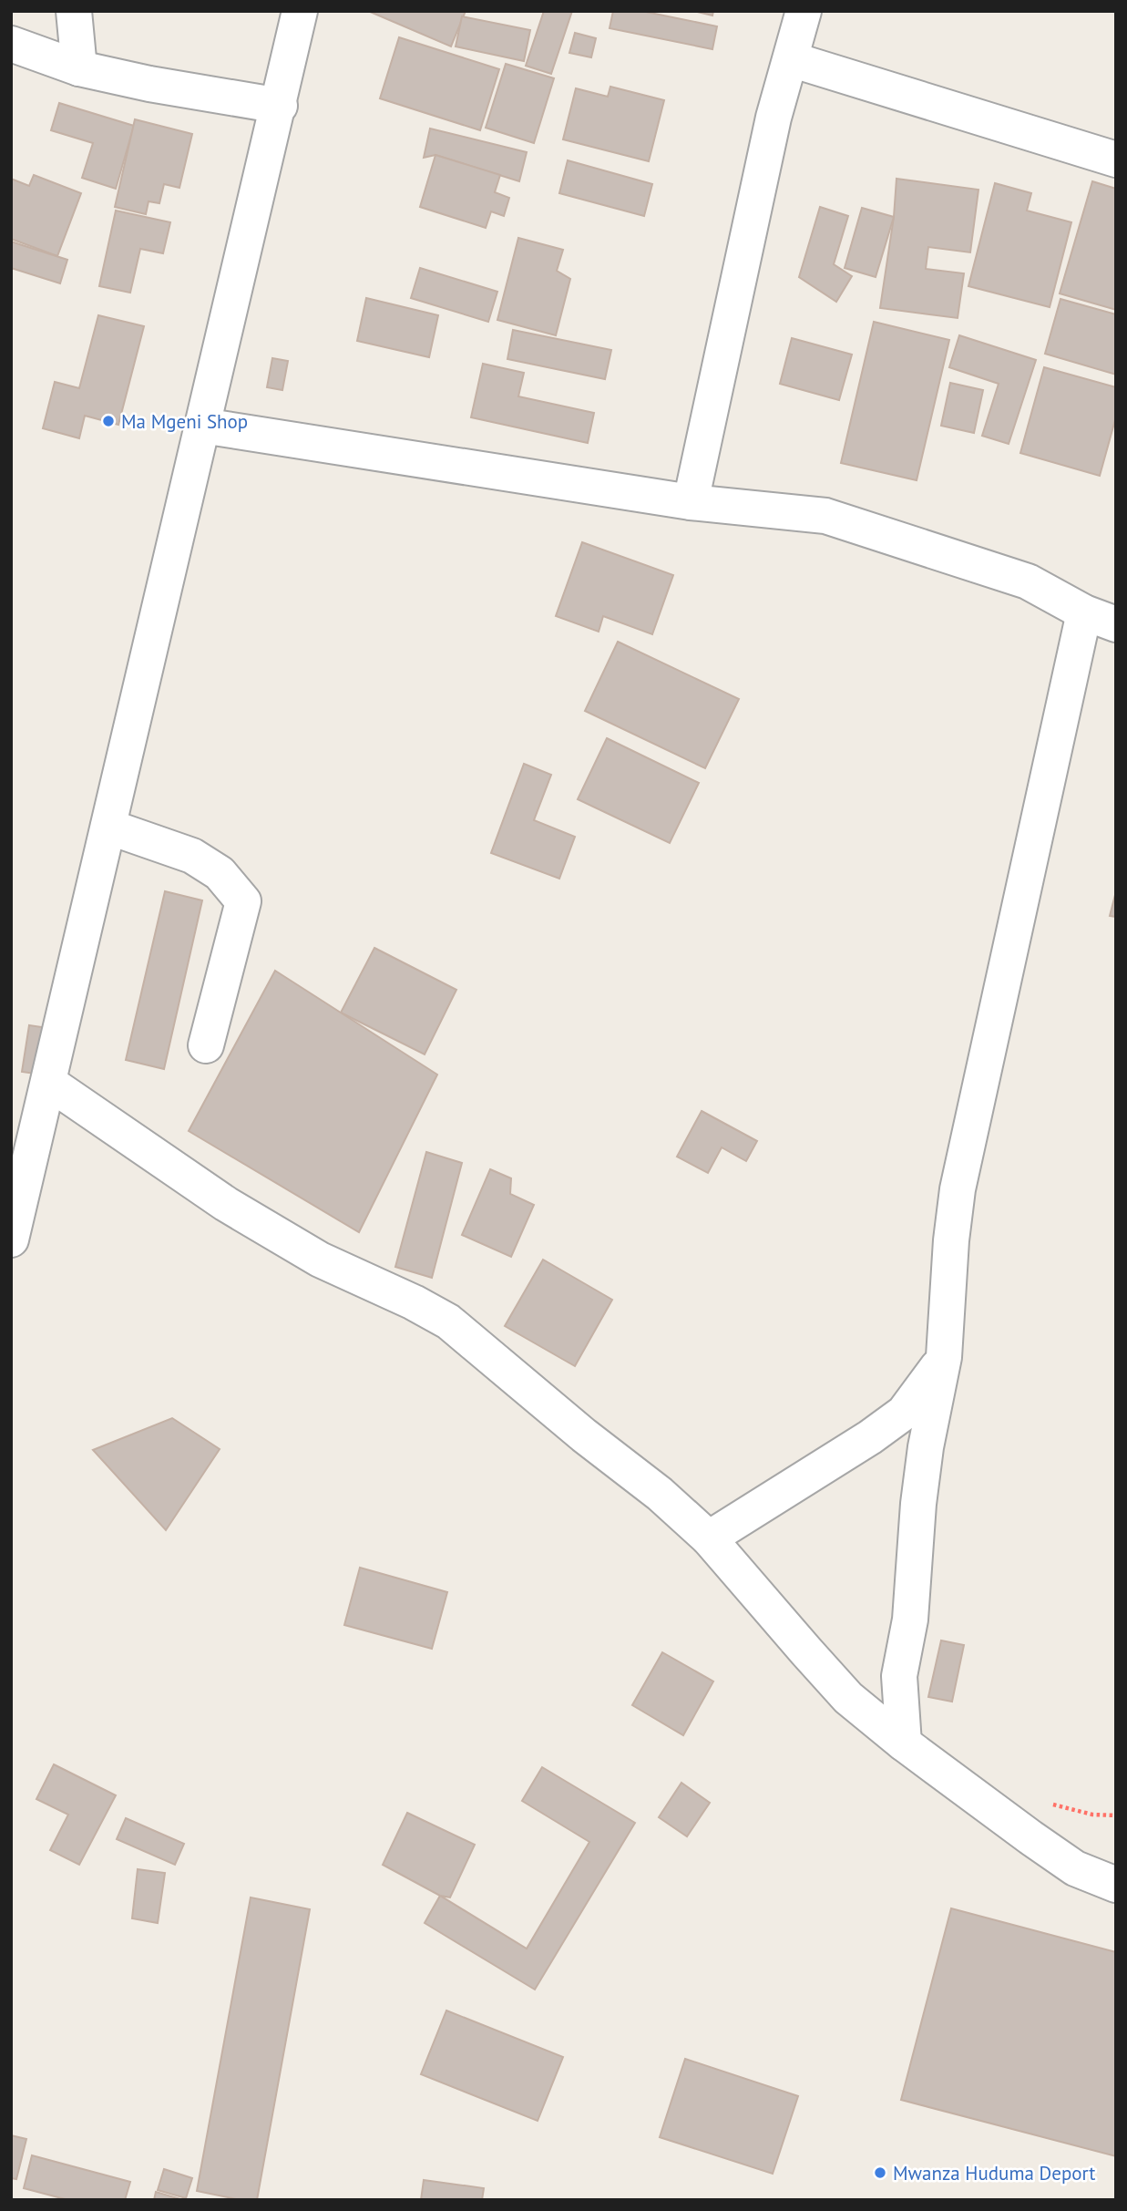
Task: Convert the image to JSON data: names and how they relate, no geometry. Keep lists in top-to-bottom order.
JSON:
{
  "places": ["Ma Mgeni Shop", "Mwanza Huduma Deport"]
}
